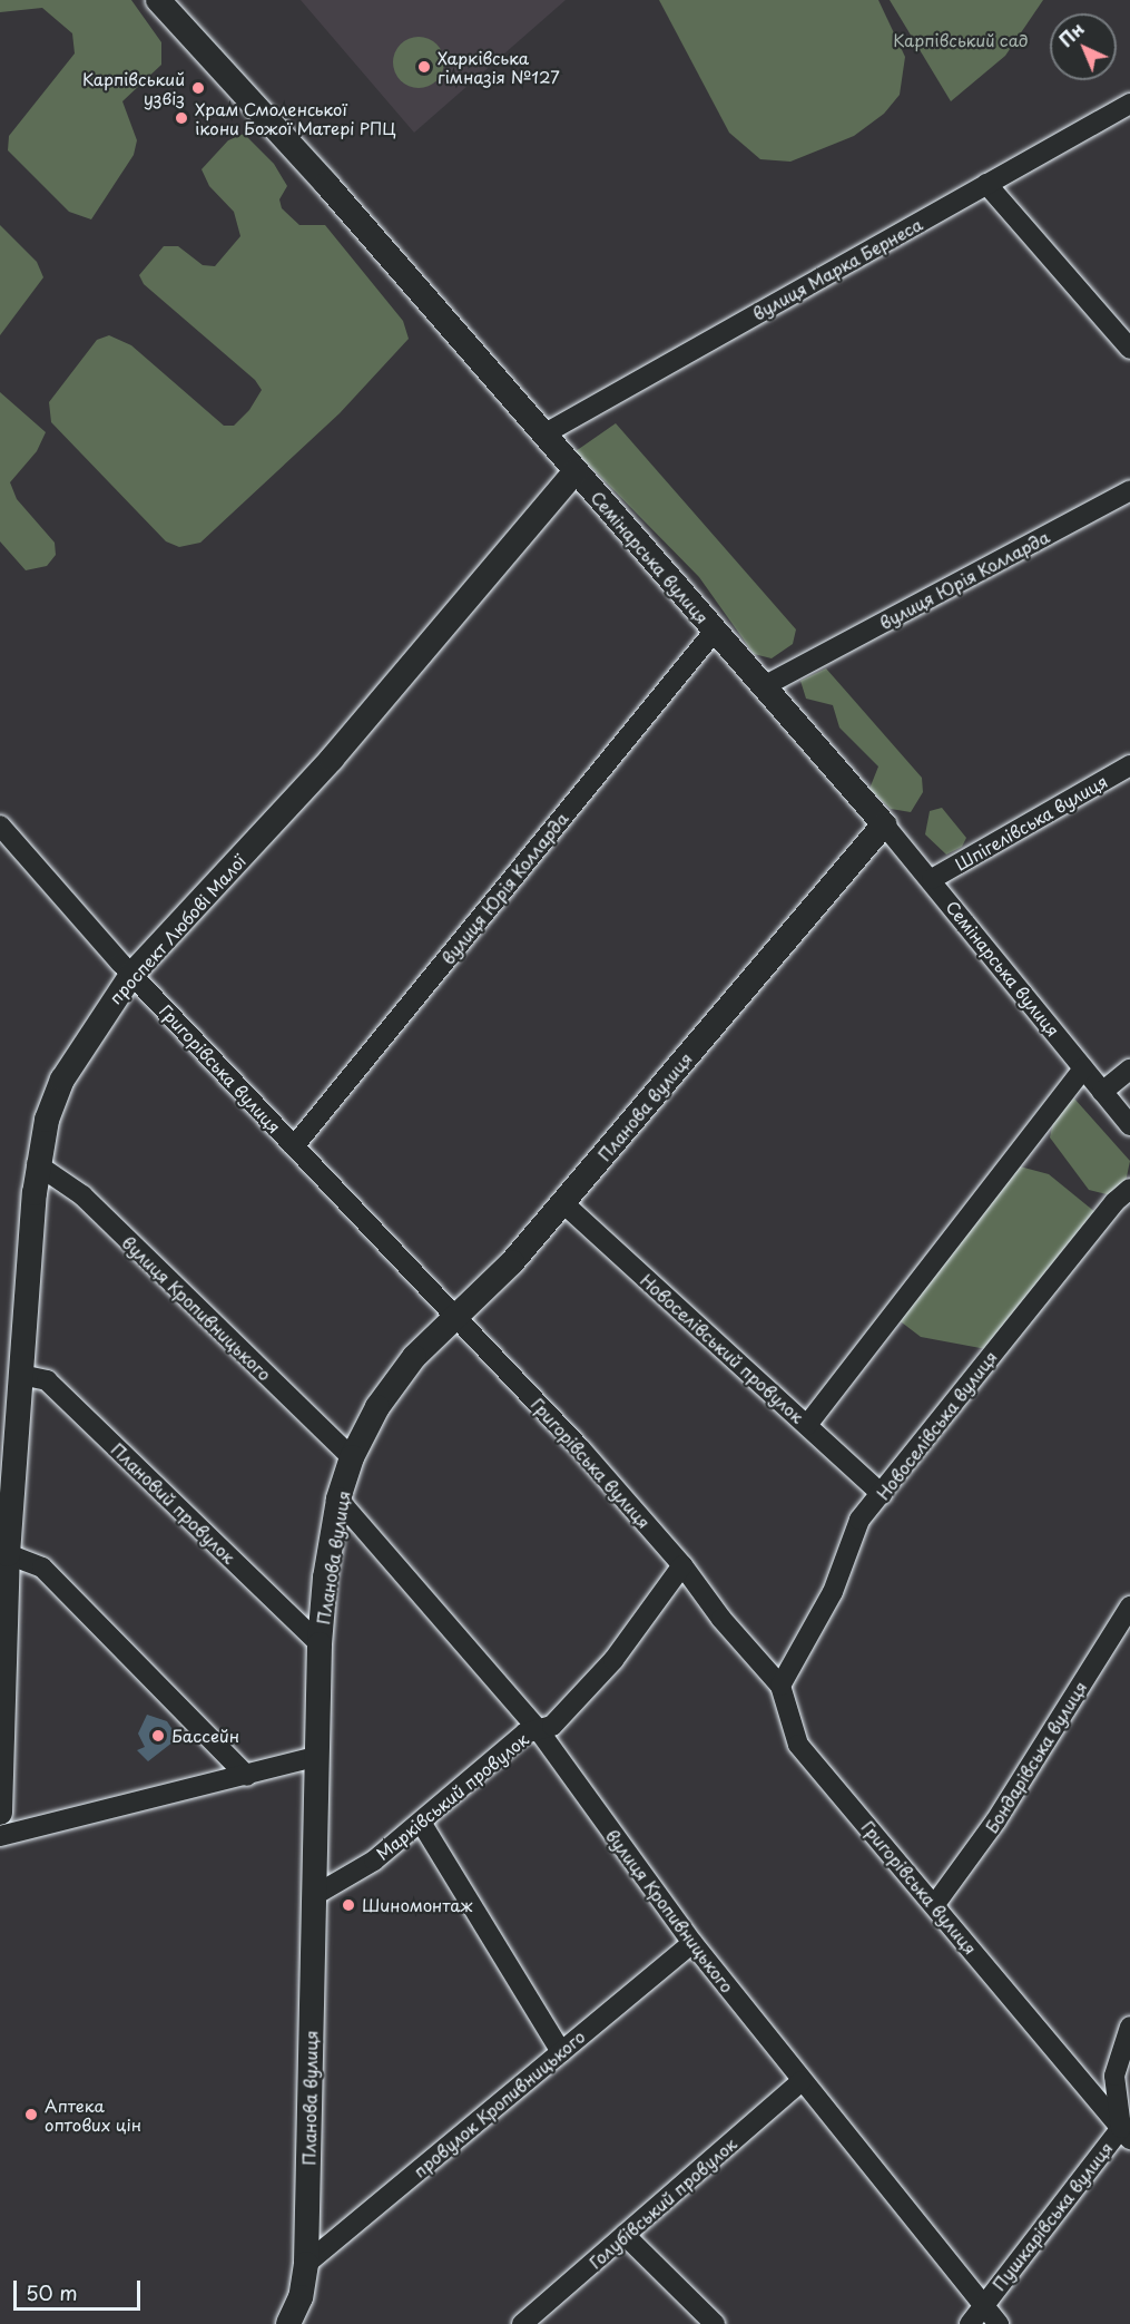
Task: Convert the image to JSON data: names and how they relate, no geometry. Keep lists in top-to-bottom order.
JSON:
{
  "streets": {
    "main road": ["Семінарська вулиця", "проспект Любові Малої", "Планова вулиця"],
    "street": [
      "вулиця Марка Бернеса",
      "вулиця Юрія Колларда",
      "Шпігелівська вулиця",
      "Григорівська вулиця",
      "вулиця Кропивницького",
      "Новоселівський провулок",
      "Новоселівська вулиця",
      "Плановий провулок",
      "Бондарівська вулиця",
      "Марківський провулок",
      "провулок Кропивницького",
      "Голубівський провулок",
      "Пушкарівська вулиця"
    ]
  },
  "crossings": [
    ["вулиця Марка Бернеса", "Семінарська вулиця"],
    ["Семінарська вулиця", "вулиця Юрія Колларда"],
    ["Семінарська вулиця", "Шпігелівська вулиця"],
    ["Семінарська вулиця", "проспект Любові Малої"],
    ["Семінарська вулиця", "Планова вулиця"],
    ["вулиця Юрія Колларда", "Григорівська вулиця"],
    ["проспект Любові Малої", "Григорівська вулиця"],
    ["проспект Любові Малої", "вулиця Кропивницького"],
    ["проспект Любові Малої", "Плановий провулок"],
    ["Григорівська вулиця", "Планова вулиця"],
    ["Григорівська вулиця", "Новоселівська вулиця"],
    ["Григорівська вулиця", "Бондарівська вулиця"],
    ["Григорівська вулиця", "Марківський провулок"],
    ["Григорівська вулиця", "Пушкарівська вулиця"],
    ["Планова вулиця", "вулиця Кропивницького"],
    ["Планова вулиця", "Новоселівський провулок"],
    ["Планова вулиця", "Плановий провулок"],
    ["Планова вулиця", "Марківський провулок"],
    ["Планова вулиця", "провулок Кропивницького"],
    ["вулиця Кропивницького", "Марківський провулок"],
    ["вулиця Кропивницького", "провулок Кропивницького"],
    ["вулиця Кропивницького", "Голубівський провулок"],
    ["вулиця Кропивницького", "Пушкарівська вулиця"],
    ["Новоселівський провулок", "Новоселівська вулиця"]
  ],
  "parks": ["Карпівський сад"],
  "places": [
    "Харківська гімназія №127",
    "Карпівський узвіз",
    "Храм Смоленської ікони Божої Матері РПЦ",
    "Бассейн",
    "Шиномонтаж",
    "Аптека оптових цін"
  ],
  "scale_bar": "50 m",
  "north": "top left"
}
